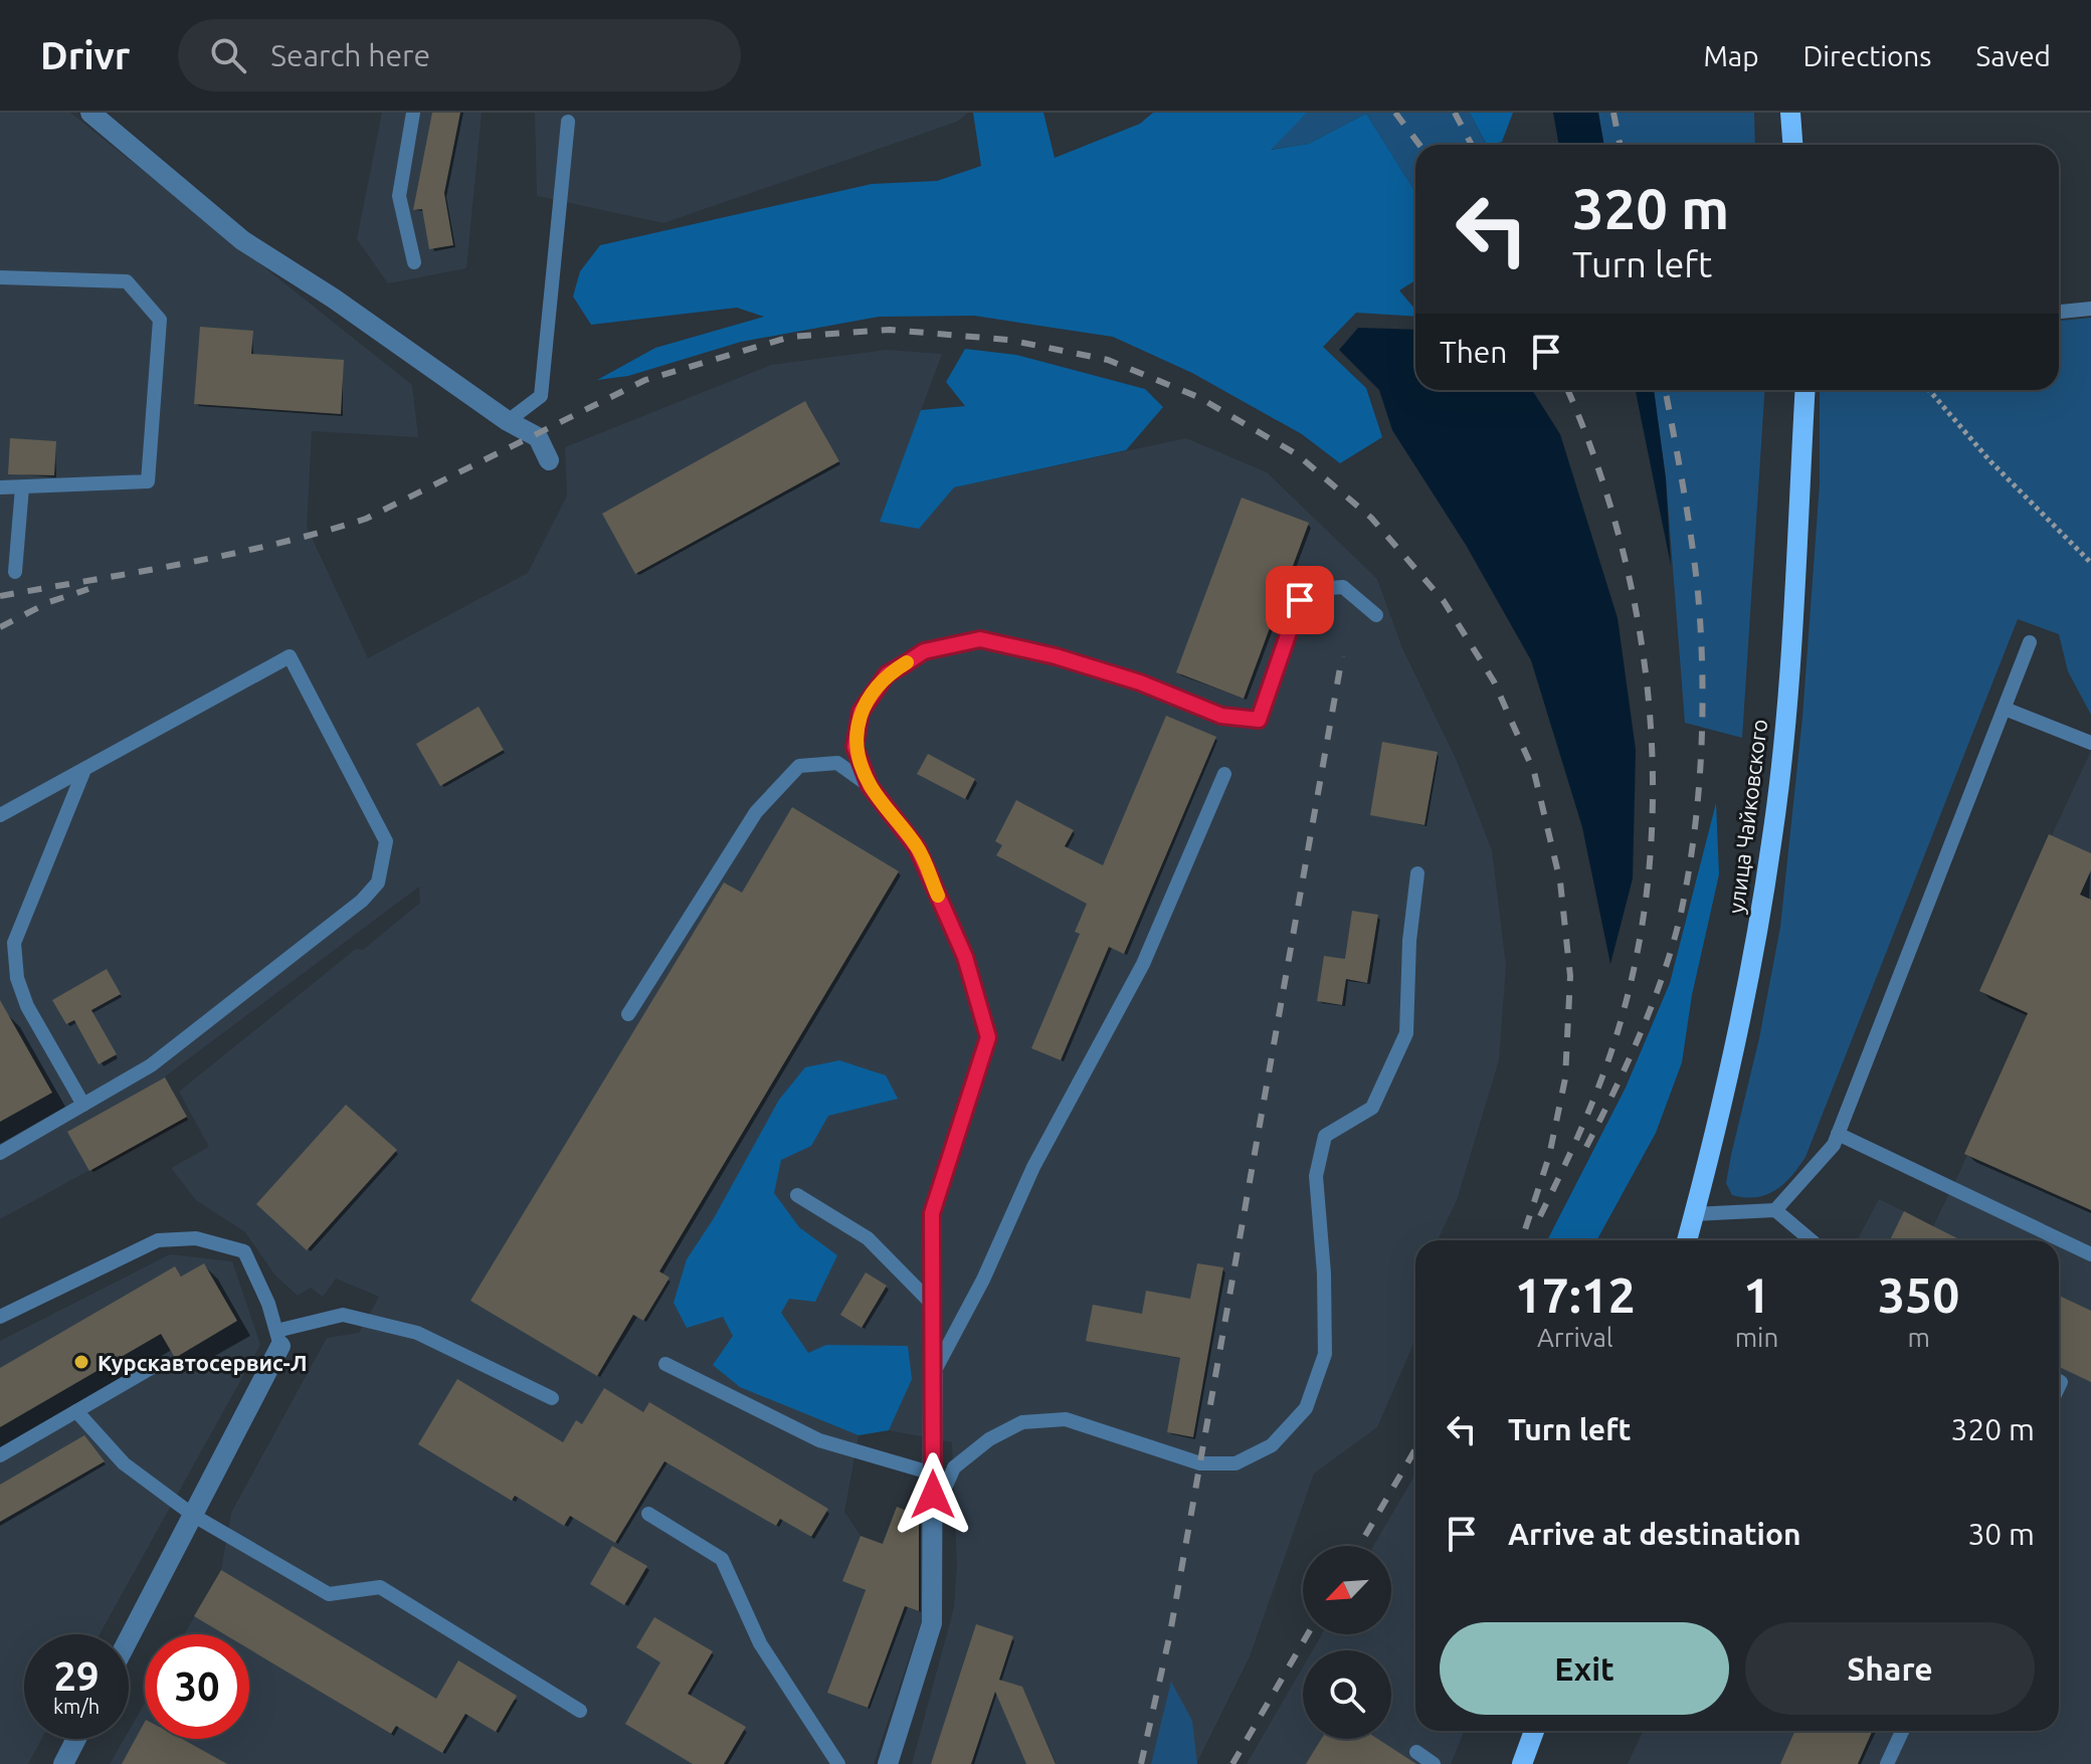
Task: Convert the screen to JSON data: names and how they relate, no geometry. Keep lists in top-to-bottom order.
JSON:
{
  "streets": {
    "main road": ["улица Чайковского"]
  },
  "places": ["Курскавтосервис-Л"],
  "north": "bottom left",
  "page": {
    "header": "Drivr",
    "search": "Search here",
    "nav": ["Map", "Directions", "Saved"],
    "turn": ["320 m", "Turn left"],
    "then": "Then",
    "eta": [
      "17:12",
      "Arrival",
      "1",
      "min",
      "350",
      "m"
    ],
    "list": [
      {
        "name": "Turn left",
        "value": "320 m"
      },
      {
        "name": "Arrive at destination",
        "value": "30 m"
      }
    ],
    "buttons": ["Exit", "Share"],
    "speed": "29 km/h",
    "limit": "30"
  }
}
